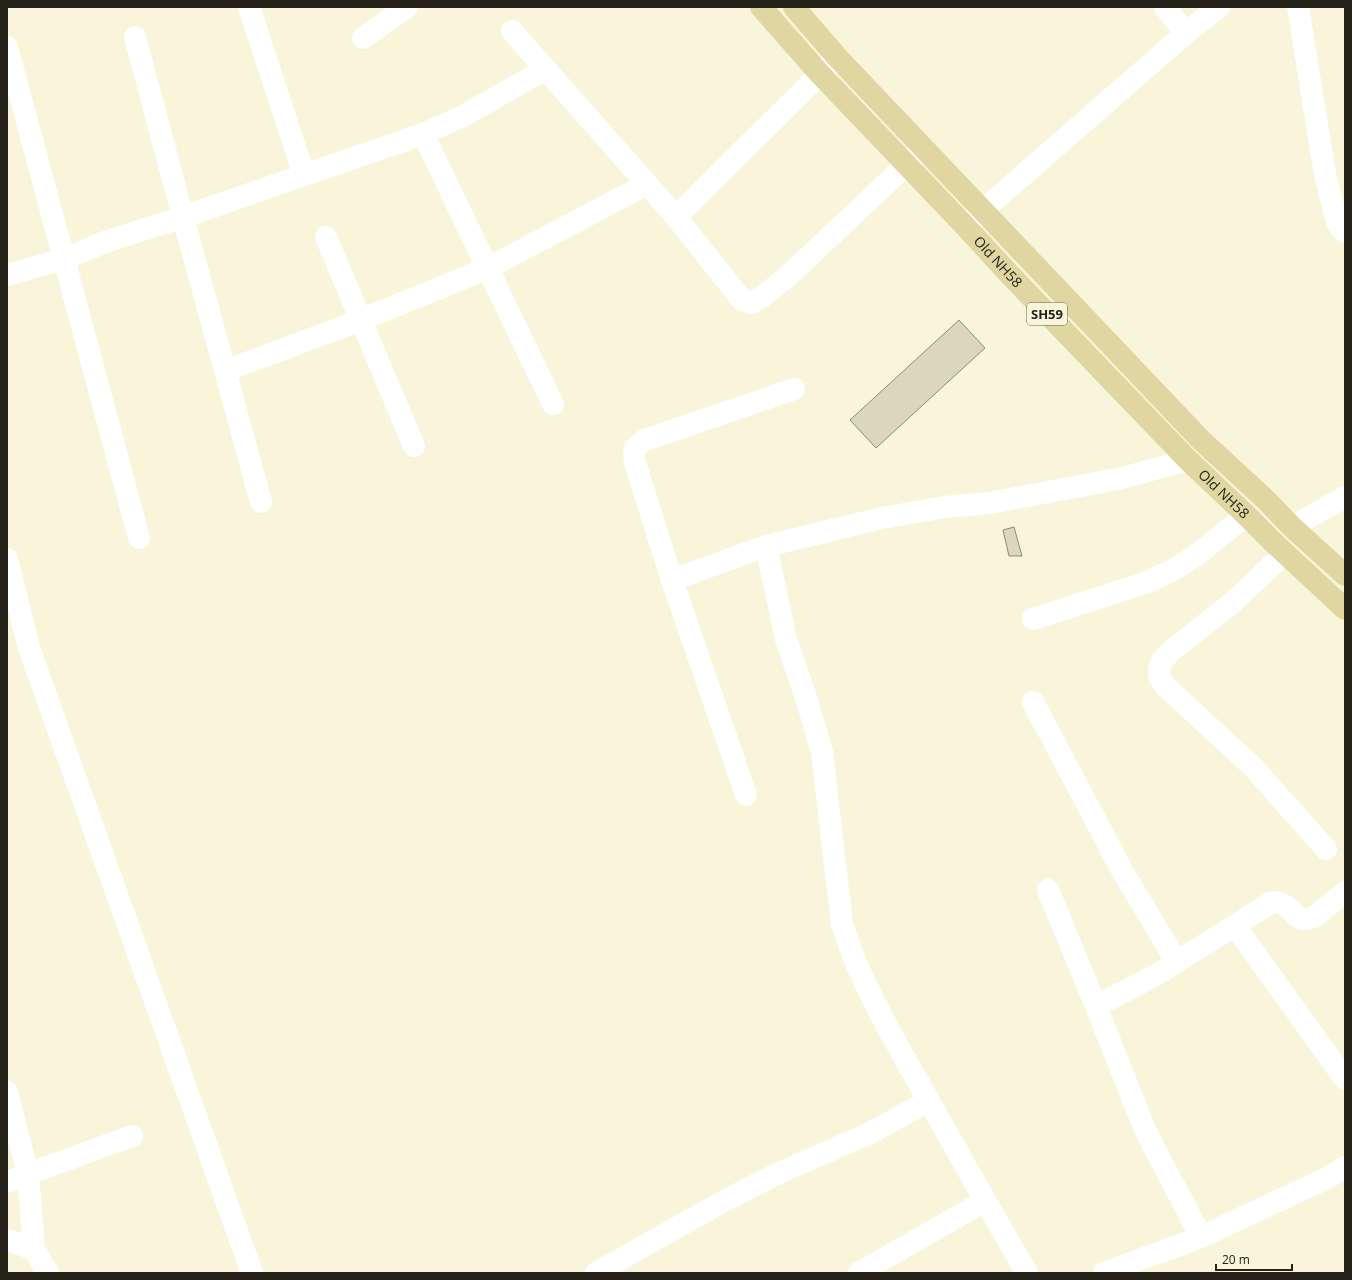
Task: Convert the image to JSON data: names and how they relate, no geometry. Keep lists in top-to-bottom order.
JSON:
{
  "streets": {
    "main road": ["Old NH58", "SH59"]
  },
  "scale_bar": "20 m"
}
